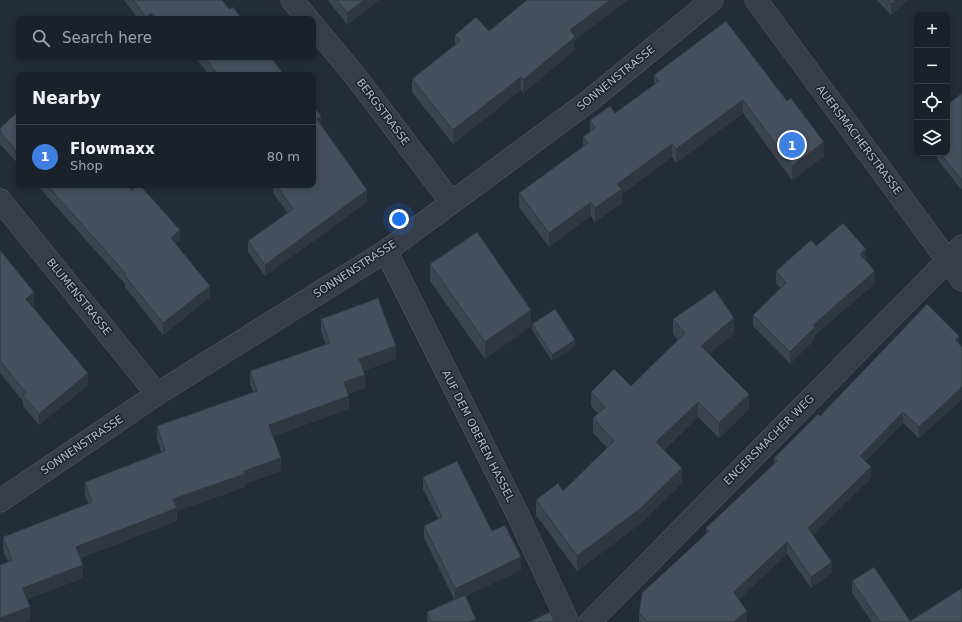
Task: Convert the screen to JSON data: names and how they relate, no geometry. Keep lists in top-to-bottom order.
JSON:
{
  "streets": {
    "street": [
      "SONNENSTRASSE",
      "BERGSTRASSE",
      "AUERSMACHERSTRASSE",
      "BLUMENSTRASSE",
      "AUF DEM OBEREN HASSEL",
      "ENGERSMACHER WEG"
    ]
  },
  "crossings": [
    ["SONNENSTRASSE", "BERGSTRASSE"],
    ["SONNENSTRASSE", "BLUMENSTRASSE"],
    ["SONNENSTRASSE", "AUF DEM OBEREN HASSEL"],
    ["AUERSMACHERSTRASSE", "ENGERSMACHER WEG"]
  ],
  "page": {
    "map_buttons": ["+", "−"],
    "search": "Search here",
    "heading": "Nearby",
    "list": [
      {
        "mark": "1",
        "name": "Flowmaxx",
        "note": "Shop",
        "value": "80 m"
      }
    ],
    "pins": "1"
  }
}
